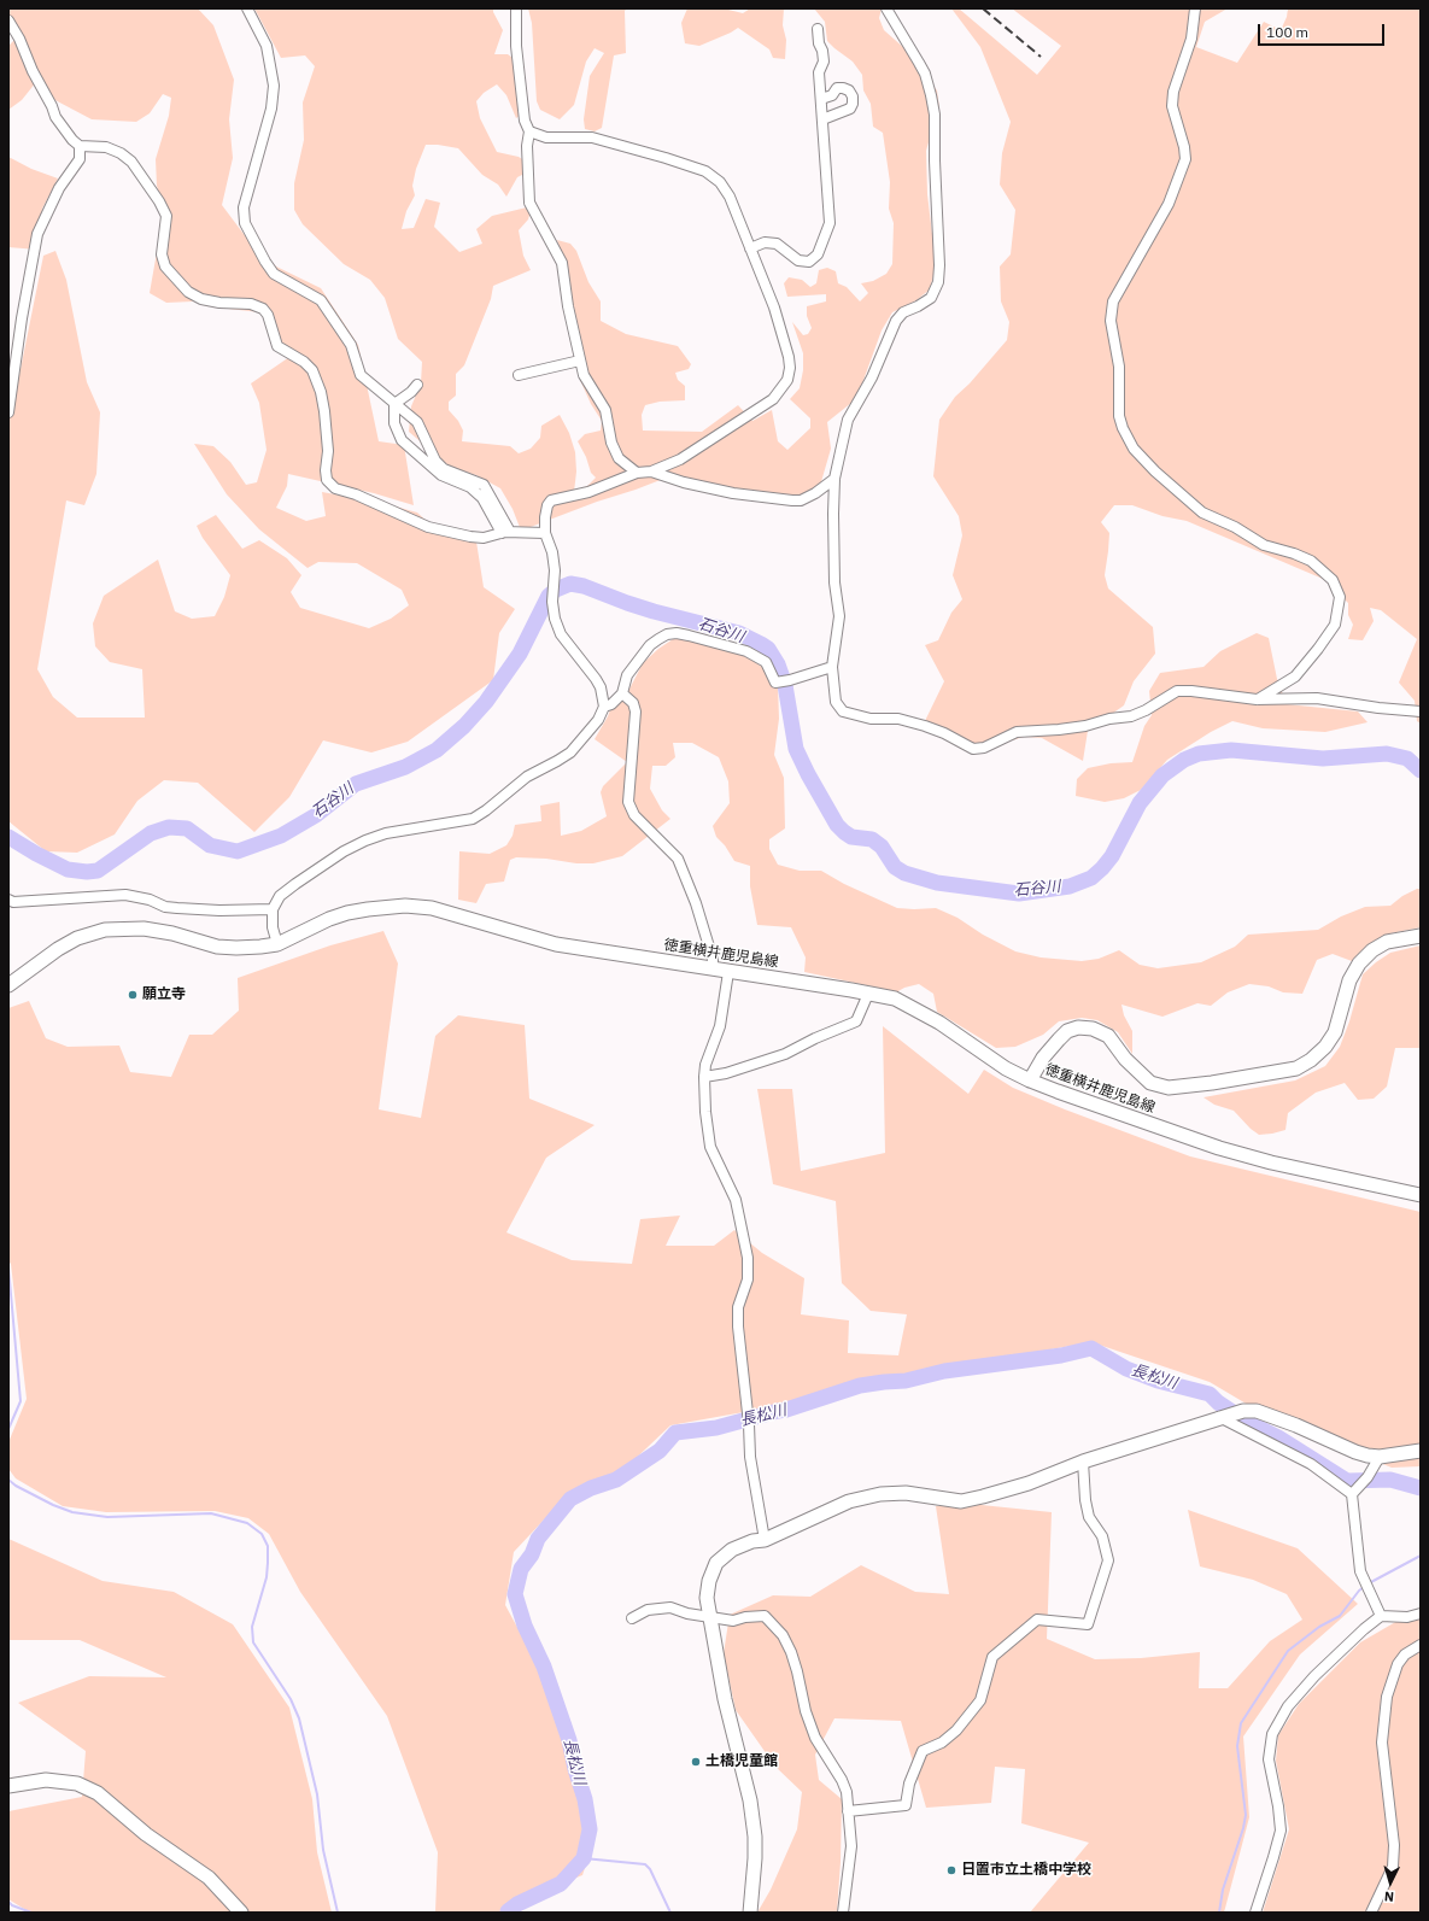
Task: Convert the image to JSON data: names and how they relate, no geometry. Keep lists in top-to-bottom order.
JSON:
{
  "streets": {
    "street": ["徳重横井鹿児島線"]
  },
  "water": ["石谷川", "長松川"],
  "places": ["願立寺", "土橋児童館", "日置市立土橋中学校"],
  "scale_bar": "100 m",
  "north": "bottom"
}
